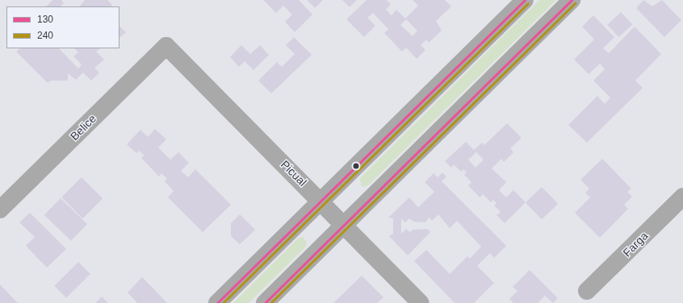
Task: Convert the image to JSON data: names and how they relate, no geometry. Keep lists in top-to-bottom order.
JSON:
{
  "streets": {
    "street": ["Belice", "Picual", "Farga"]
  },
  "crossings": [
    ["Belice", "Picual"]
  ],
  "lines": ["transit line 130", "transit line 240"],
  "legend": ["130", "240"]
}
